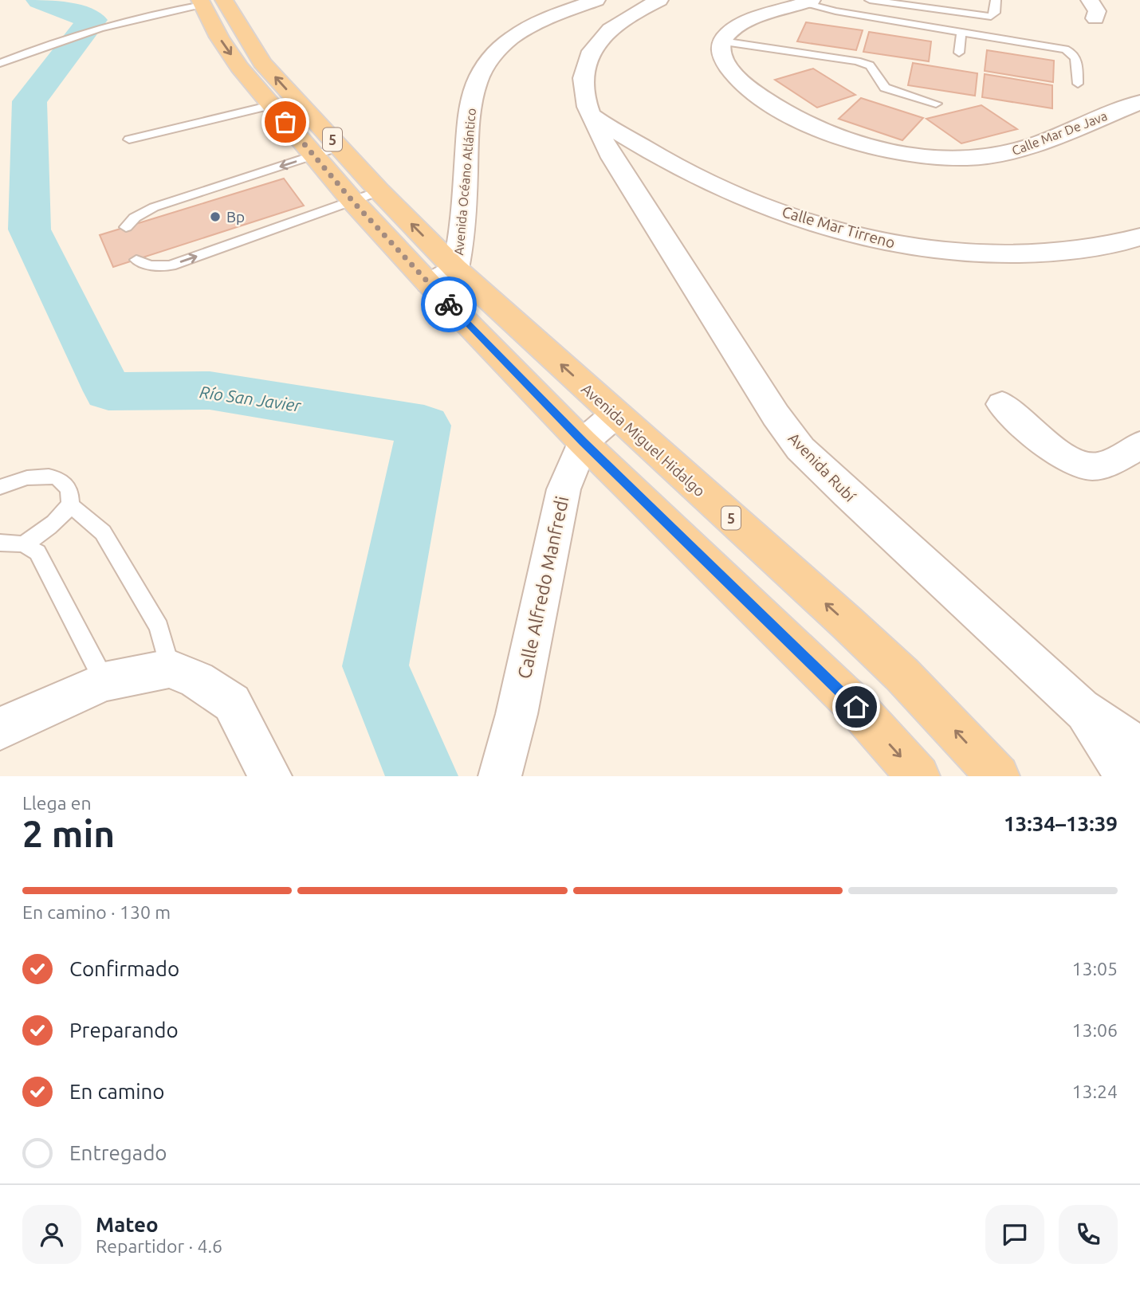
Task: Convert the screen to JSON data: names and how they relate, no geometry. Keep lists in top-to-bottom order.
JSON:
{
  "streets": {
    "main road": ["5", "Avenida Miguel Hidalgo"],
    "street": [
      "Calle Mar De Java",
      "Avenida Océano Atlántico",
      "Calle Mar Tirreno",
      "Avenida Rubí",
      "Calle Alfredo Manfredi"
    ]
  },
  "crossings": [
    ["5", "Avenida Océano Atlántico"],
    ["5", "Avenida Miguel Hidalgo"],
    ["5", "Calle Alfredo Manfredi"],
    ["Avenida Océano Atlántico", "Avenida Miguel Hidalgo"],
    ["Calle Mar Tirreno", "Avenida Rubí"],
    ["Avenida Miguel Hidalgo", "Calle Alfredo Manfredi"]
  ],
  "water": ["Río San Javier"],
  "places": ["Bp"],
  "page": {
    "heading": ["2 min", "Llega en", "13:34–13:39"],
    "panel": ["Mateo", "Repartidor · 4.6"],
    "bar": "En camino · 130 m",
    "list": [
      ["Confirmado", "13:05"],
      ["Preparando", "13:06"],
      ["En camino", "13:24"],
      "Entregado"
    ]
  }
}
